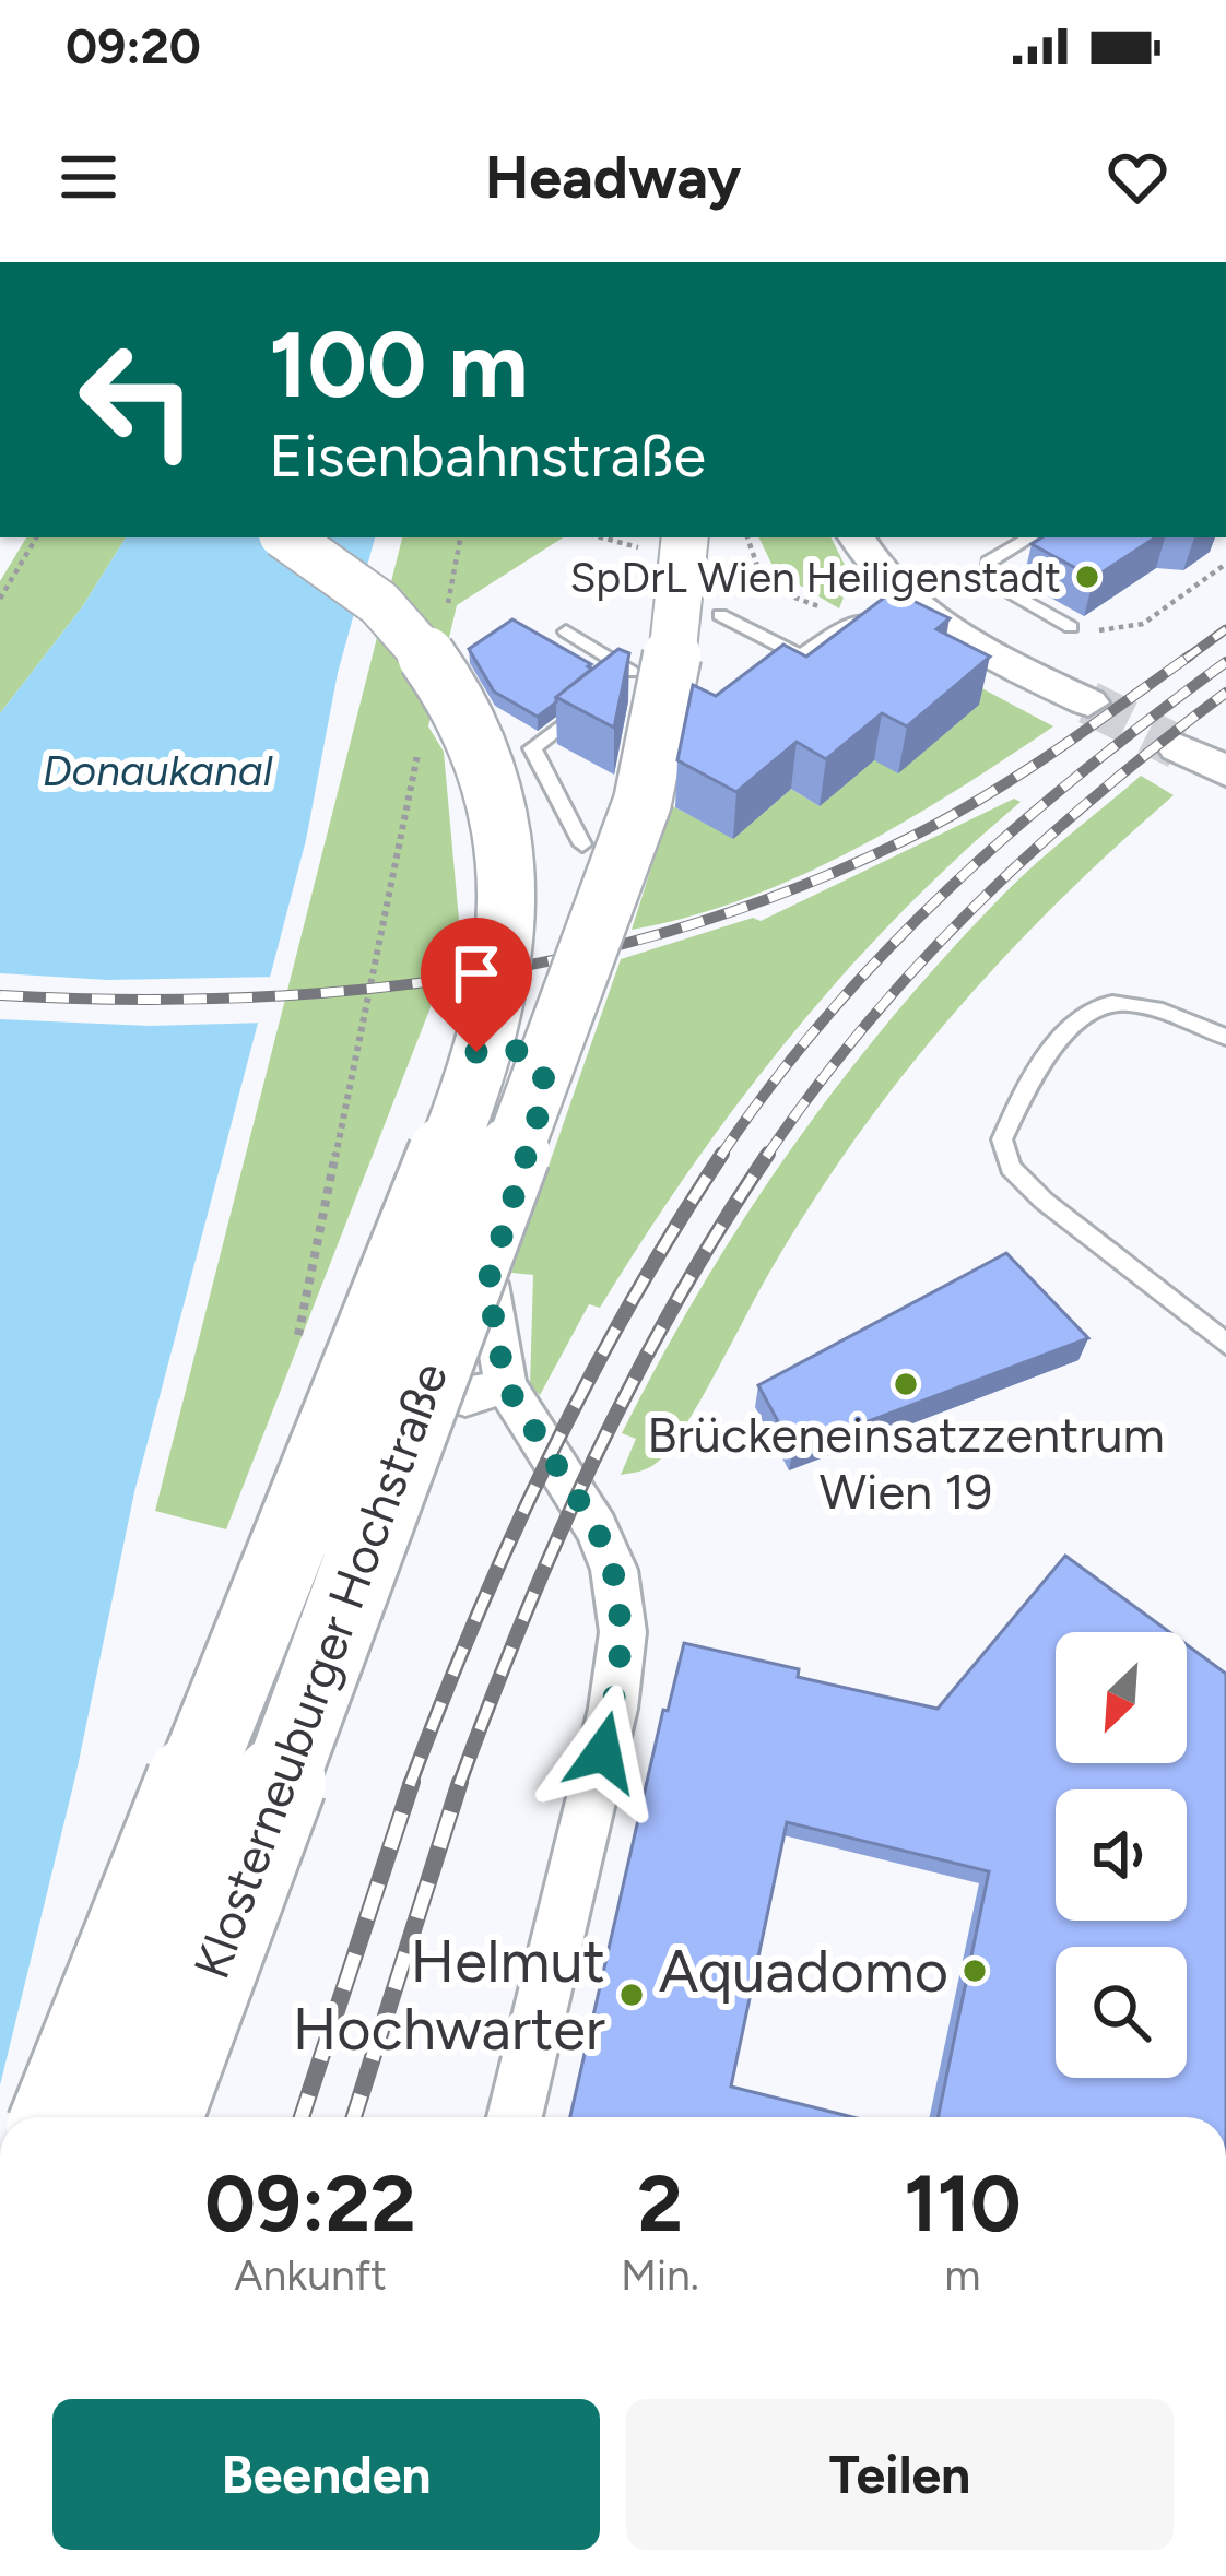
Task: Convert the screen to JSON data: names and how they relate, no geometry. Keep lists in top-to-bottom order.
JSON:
{
  "streets": {
    "highway": ["Klosterneuburger Hochstraße"]
  },
  "water": ["Donaukanal"],
  "places": [
    "SpDrL Wien Heiligenstadt",
    "Brückeneinsatzzentrum Wien 19",
    "Aquadomo",
    "Helmut Hochwarter"
  ],
  "north": "bottom left",
  "page": {
    "status": "09:20",
    "header": "Headway",
    "turn": ["100 m", "Eisenbahnstraße"],
    "eta": [
      "09:22",
      "Ankunft",
      "2",
      "Min.",
      "110",
      "m"
    ],
    "buttons": ["Beenden", "Teilen"]
  }
}
